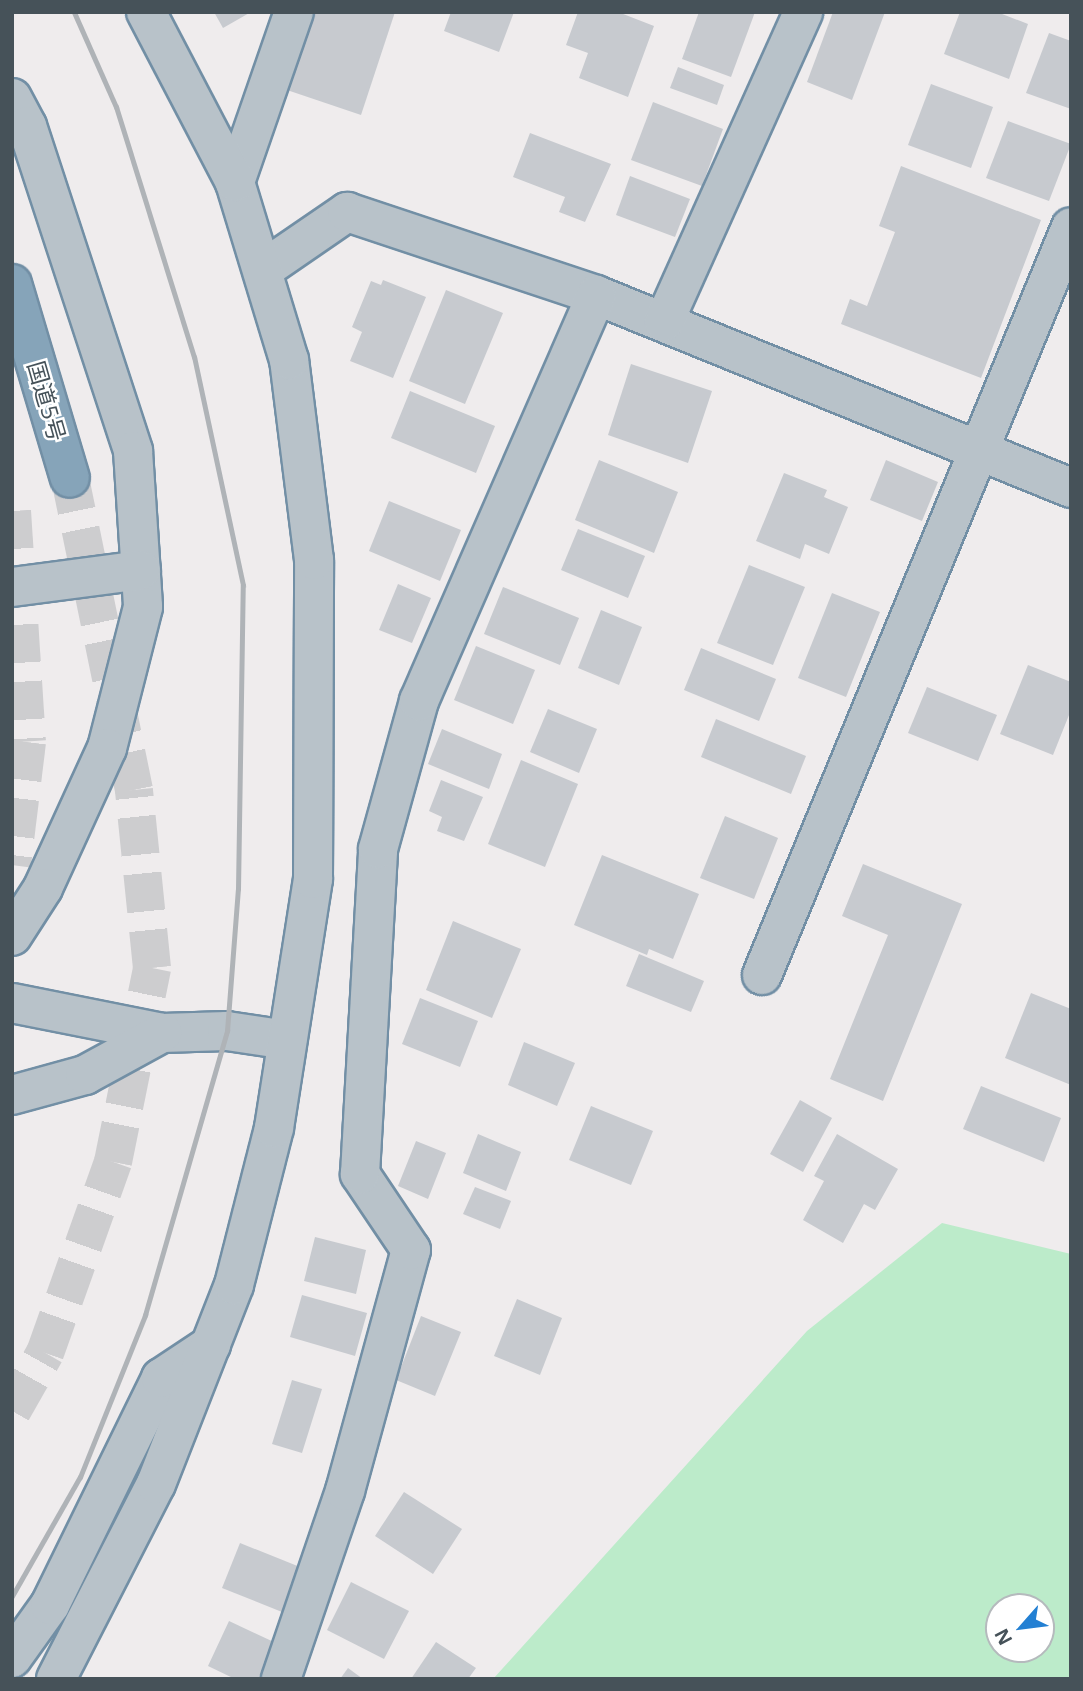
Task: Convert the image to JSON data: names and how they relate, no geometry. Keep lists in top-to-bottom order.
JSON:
{
  "streets": {
    "highway": ["国道5号"]
  },
  "north": "bottom left"
}
